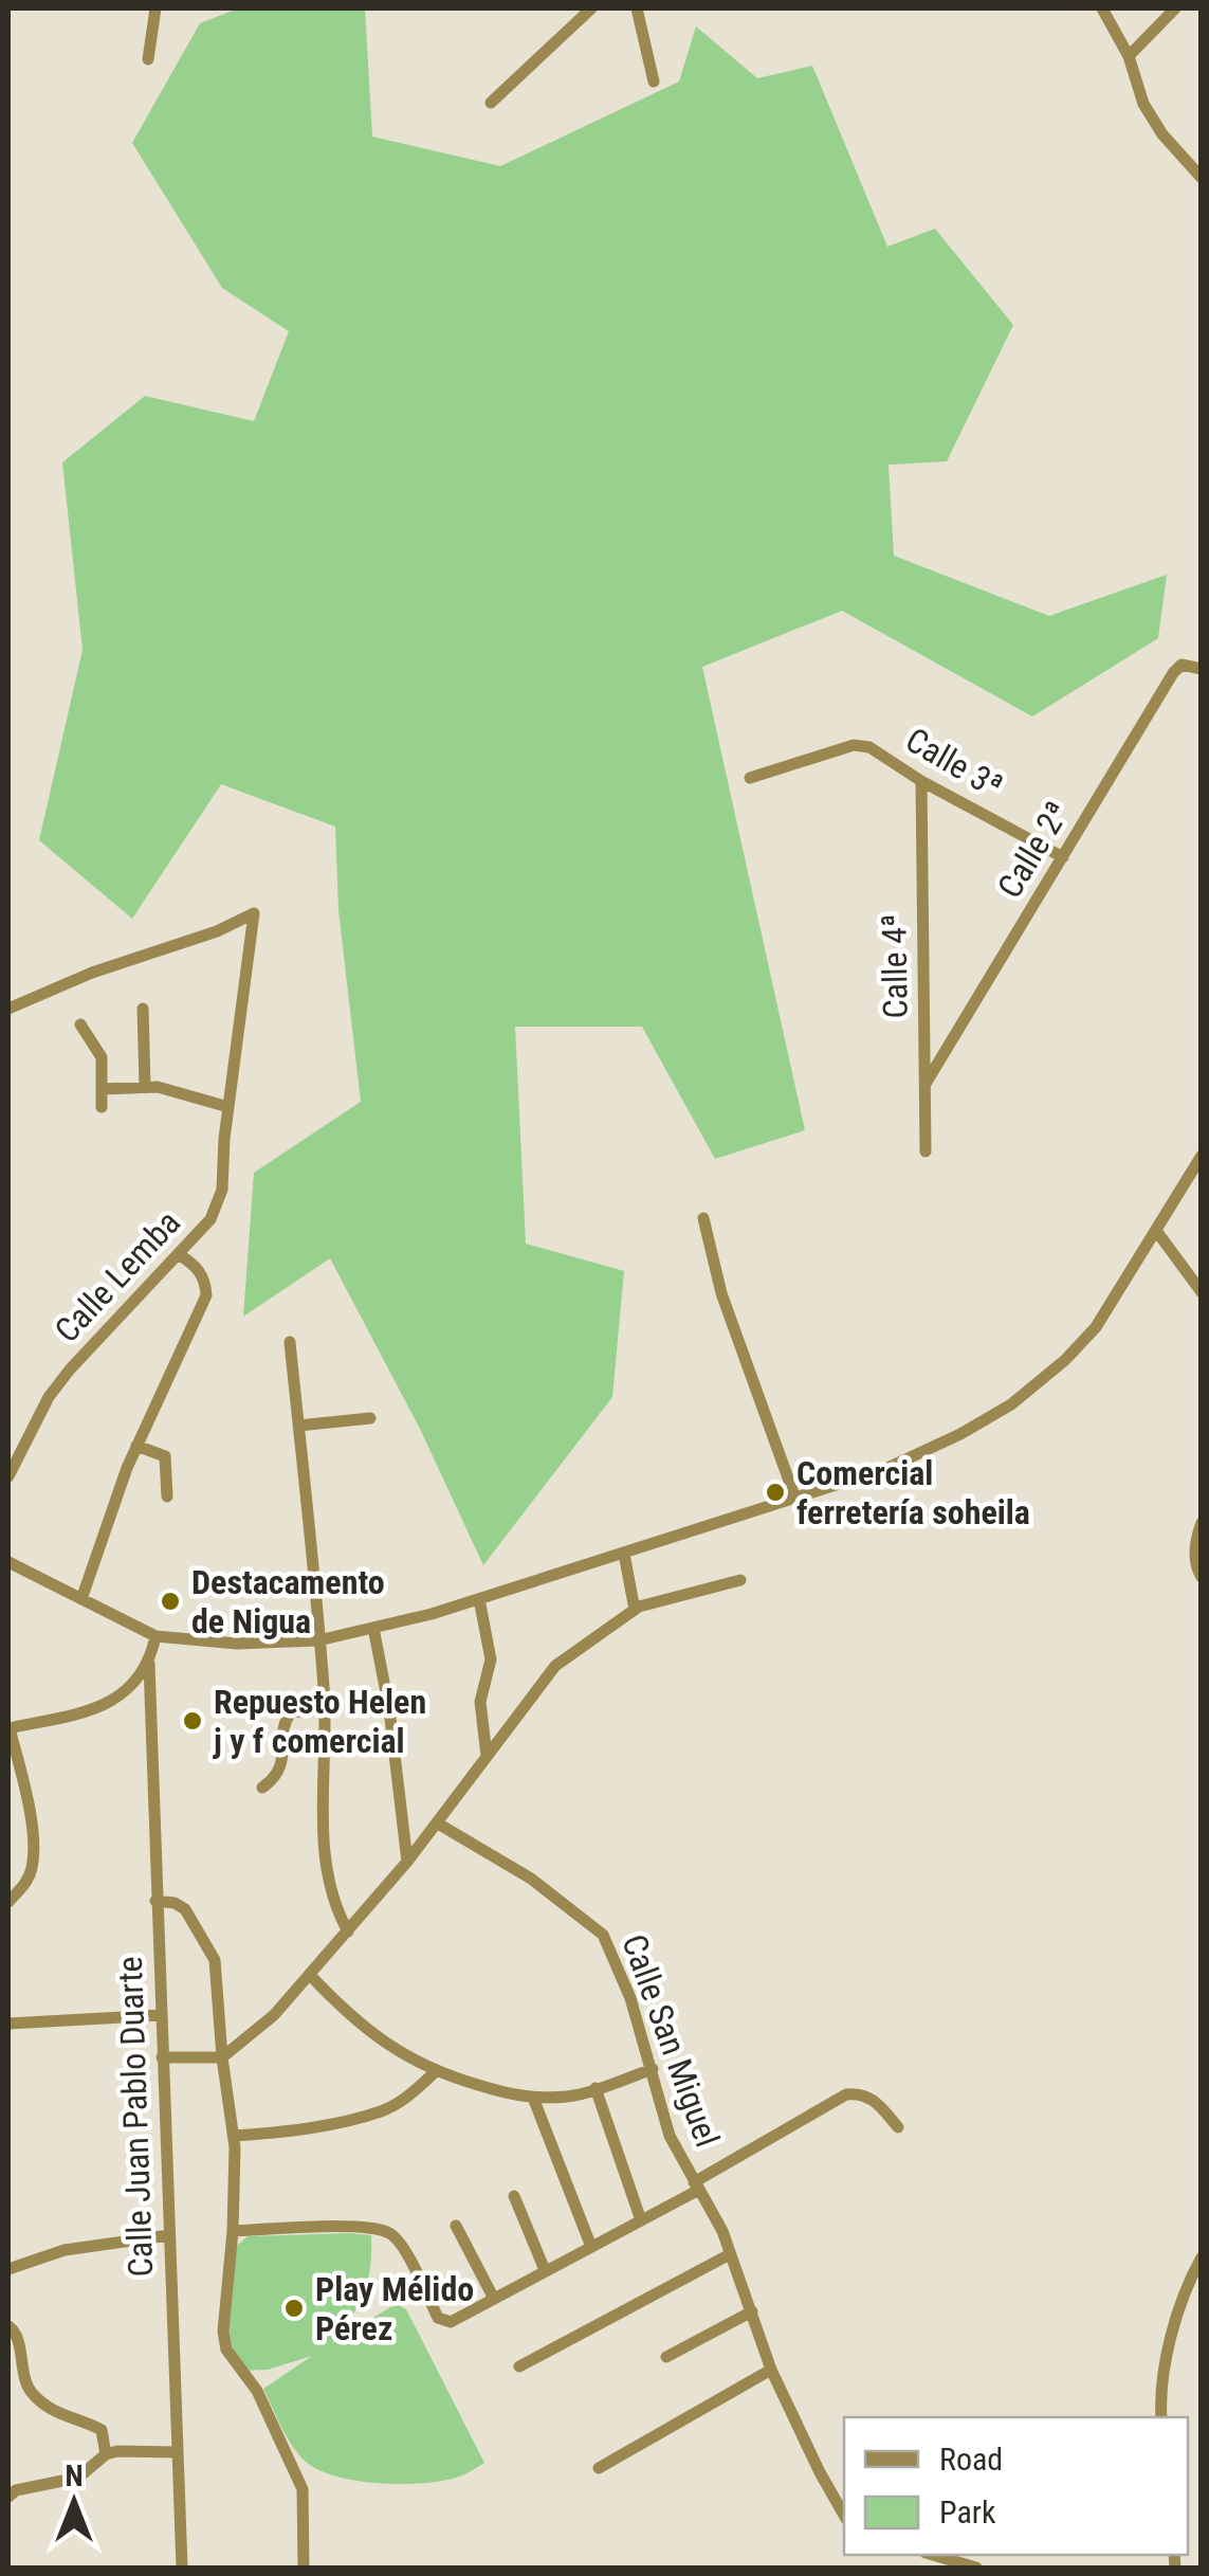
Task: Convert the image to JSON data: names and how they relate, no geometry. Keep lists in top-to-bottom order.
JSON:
{
  "streets": {
    "street": [
      "Calle 3ª",
      "Calle 2ª",
      "Calle 4ª",
      "Calle Lemba",
      "Calle San Miguel",
      "Calle Juan Pablo Duarte"
    ]
  },
  "crossings": [
    ["Calle 3ª", "Calle 2ª"],
    ["Calle 3ª", "Calle 4ª"],
    ["Calle 2ª", "Calle 4ª"]
  ],
  "places": [
    "Comercial ferretería soheila",
    "Destacamento de Nigua",
    "Repuesto Helen j y f comercial",
    "Play Mélido Pérez"
  ],
  "legend": ["Road", "Park"],
  "north": "top"
}
